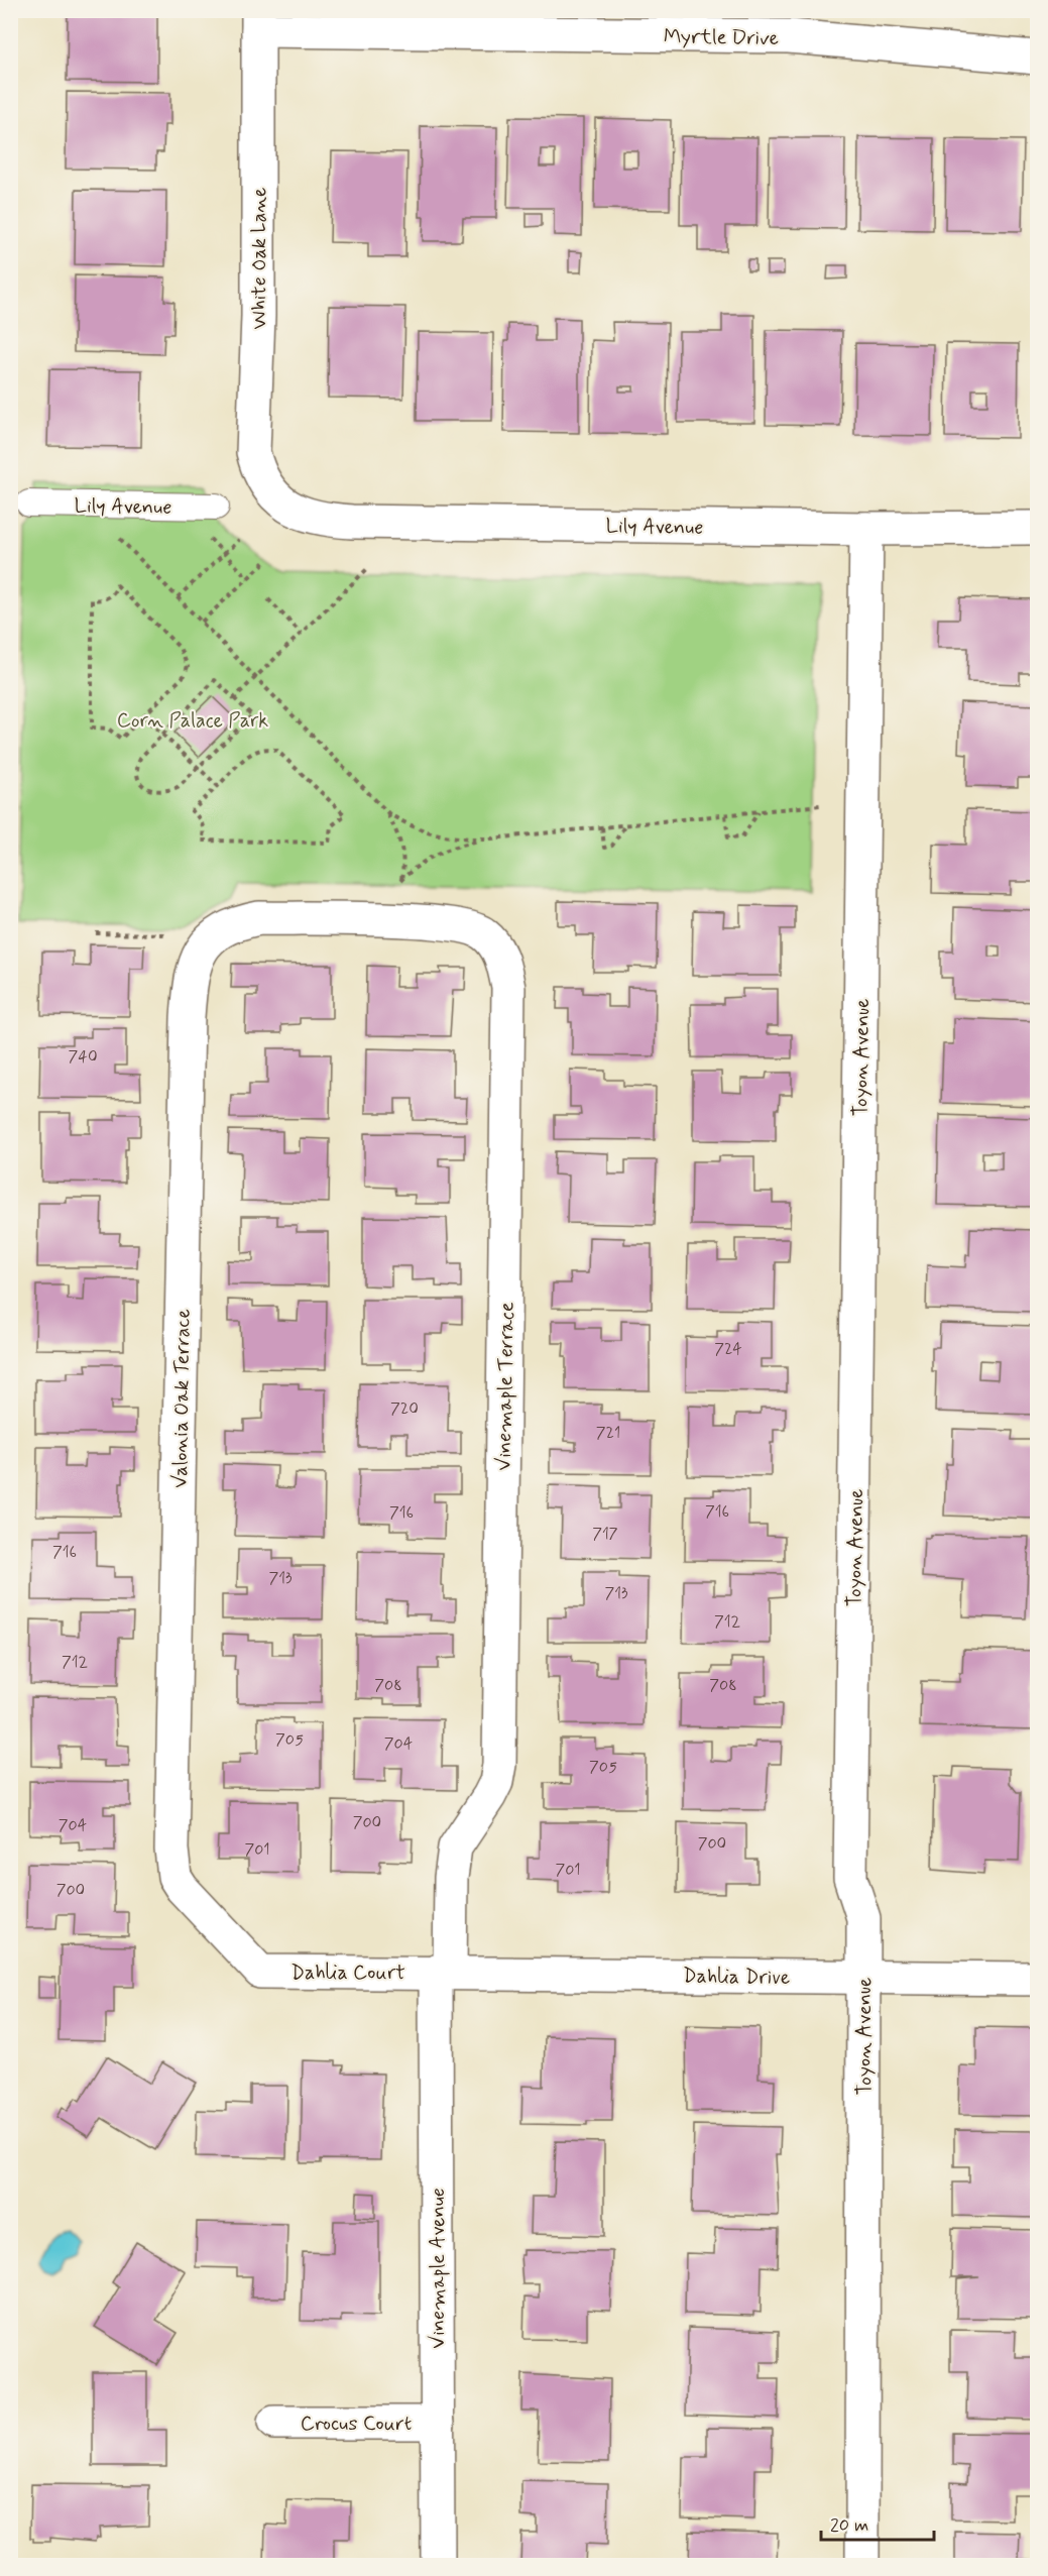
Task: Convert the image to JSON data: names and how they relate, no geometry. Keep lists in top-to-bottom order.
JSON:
{
  "streets": {
    "street": [
      "Myrtle Drive",
      "White Oak Lane",
      "Lily Avenue",
      "Toyon Avenue",
      "Vinemaple Terrace",
      "Valonia Oak Terrace",
      "Dahlia Court",
      "Dahlia Drive",
      "Vinemaple Avenue",
      "Crocus Court"
    ]
  },
  "crossings": [
    ["Myrtle Drive", "White Oak Lane"],
    ["White Oak Lane", "Lily Avenue"],
    ["Lily Avenue", "Toyon Avenue"],
    ["Toyon Avenue", "Dahlia Drive"],
    ["Vinemaple Terrace", "Valonia Oak Terrace"],
    ["Vinemaple Terrace", "Dahlia Court"],
    ["Vinemaple Terrace", "Dahlia Drive"],
    ["Vinemaple Terrace", "Vinemaple Avenue"],
    ["Valonia Oak Terrace", "Dahlia Court"],
    ["Dahlia Court", "Dahlia Drive"],
    ["Dahlia Court", "Vinemaple Avenue"],
    ["Dahlia Drive", "Vinemaple Avenue"],
    ["Vinemaple Avenue", "Crocus Court"]
  ],
  "parks": ["Corn Palace Park"],
  "house_numbers": [
    "740",
    "724",
    "720",
    "721",
    "716",
    "716",
    "717",
    "716",
    "713",
    "713",
    "712",
    "712",
    "708",
    "708",
    "705",
    "704",
    "705",
    "700",
    "704",
    "700",
    "701",
    "701",
    "700"
  ],
  "scale_bar": "20 m"
}
